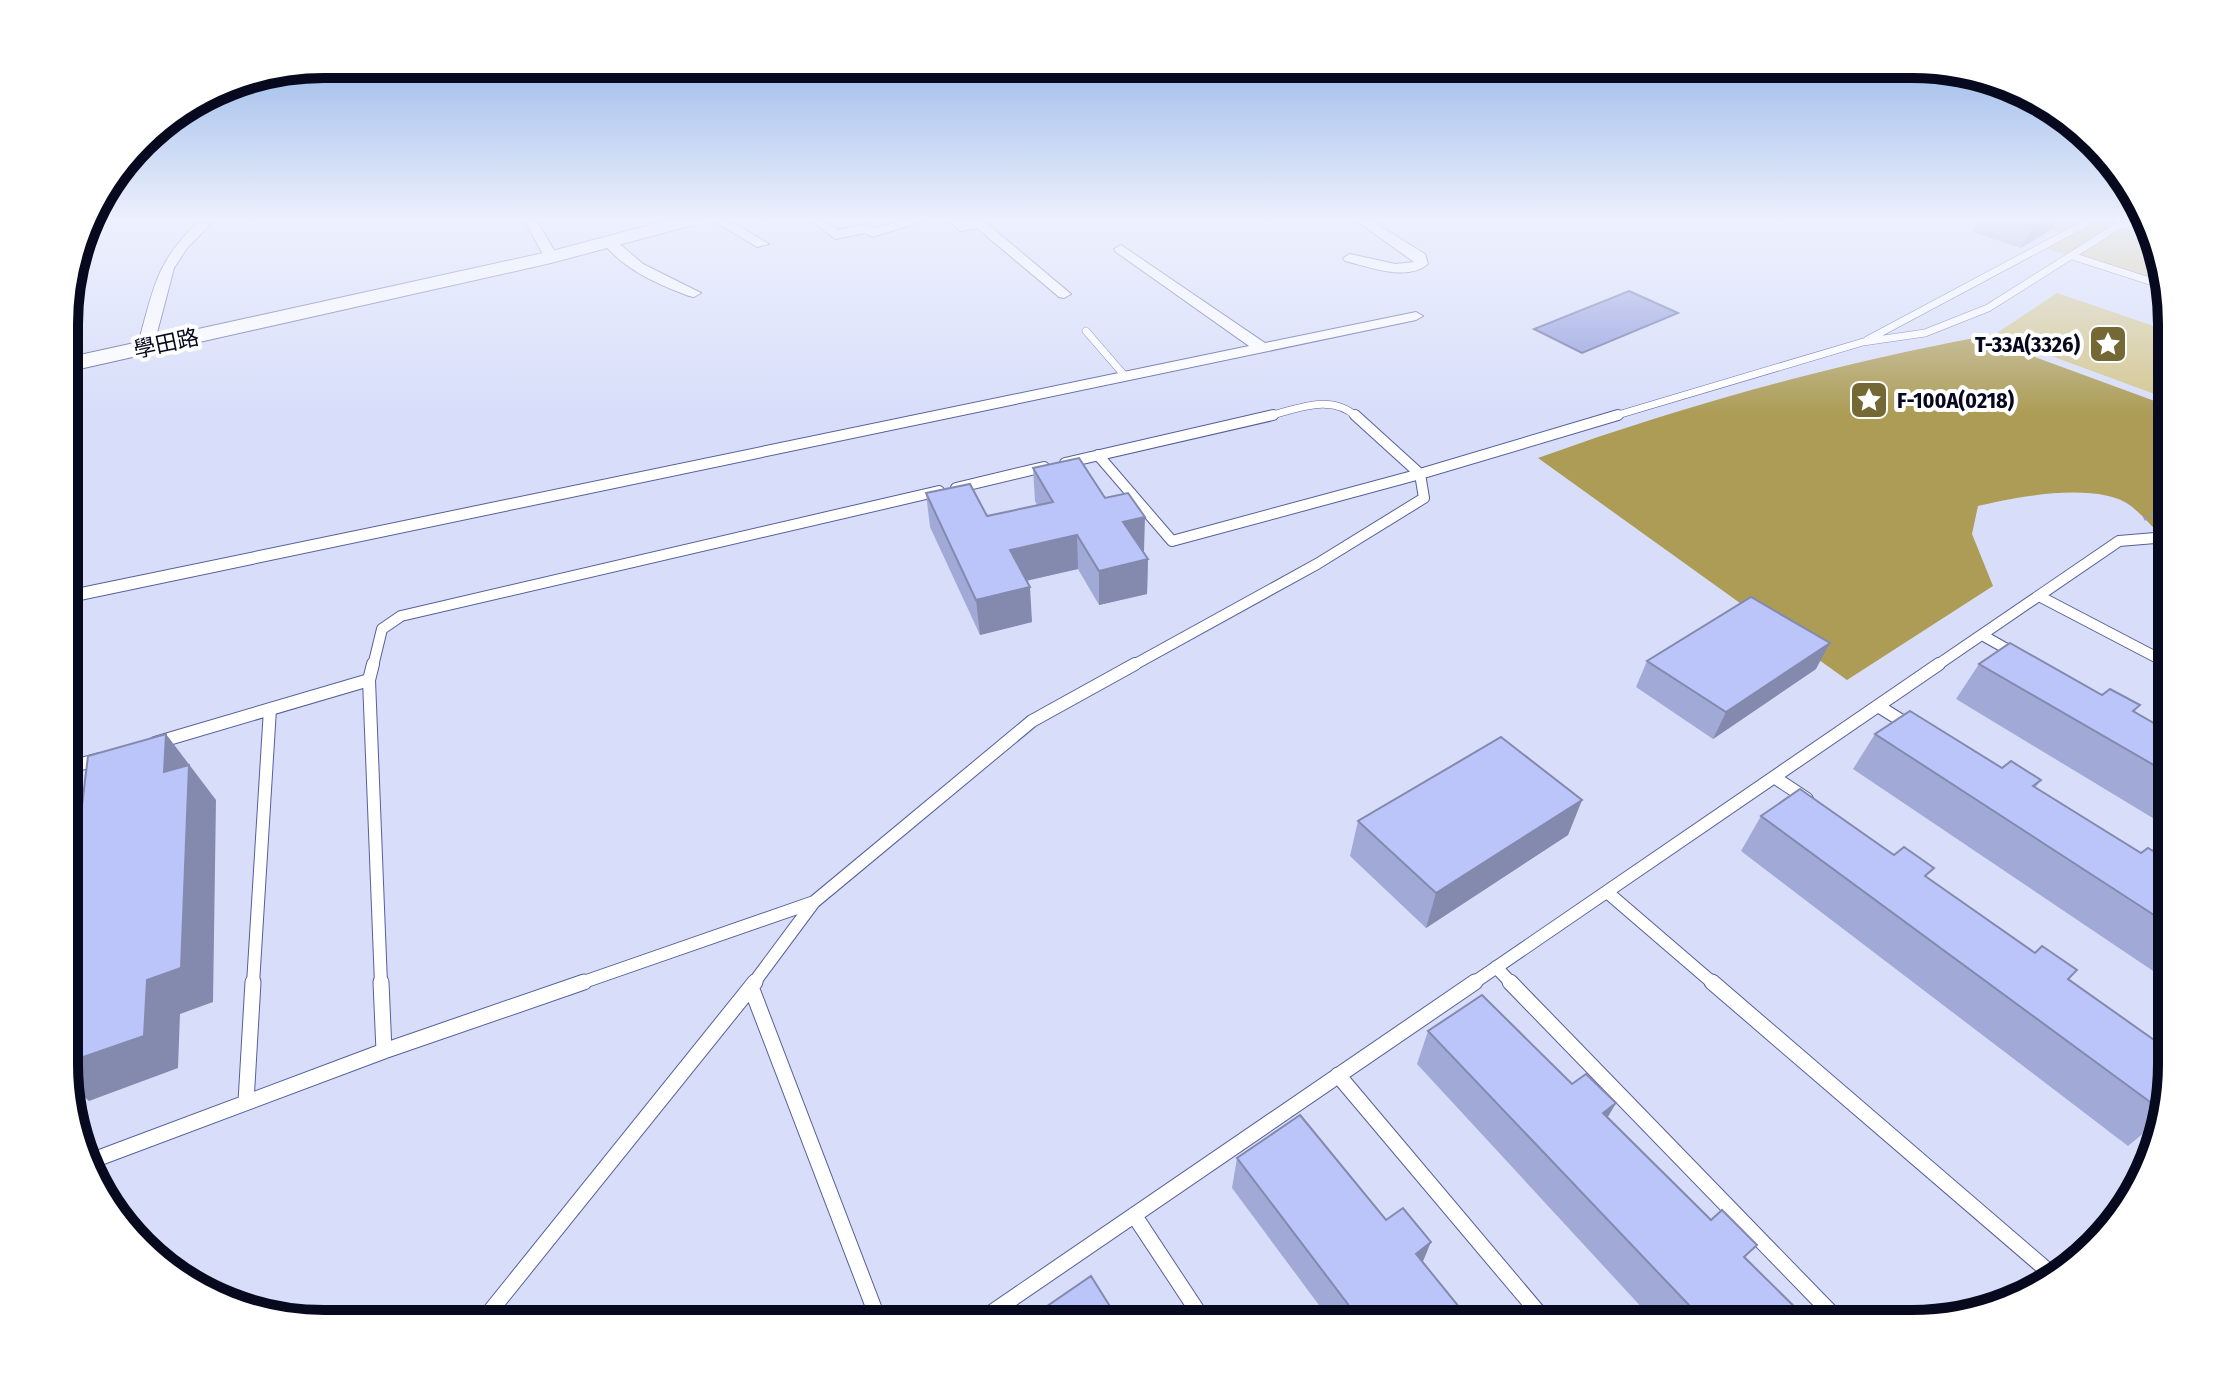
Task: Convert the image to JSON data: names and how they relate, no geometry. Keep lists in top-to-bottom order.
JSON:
{
  "streets": {
    "main road": ["學田路"]
  },
  "places": {
    "place": ["T-33A(3326)", "F-100A(0218)"]
  }
}
